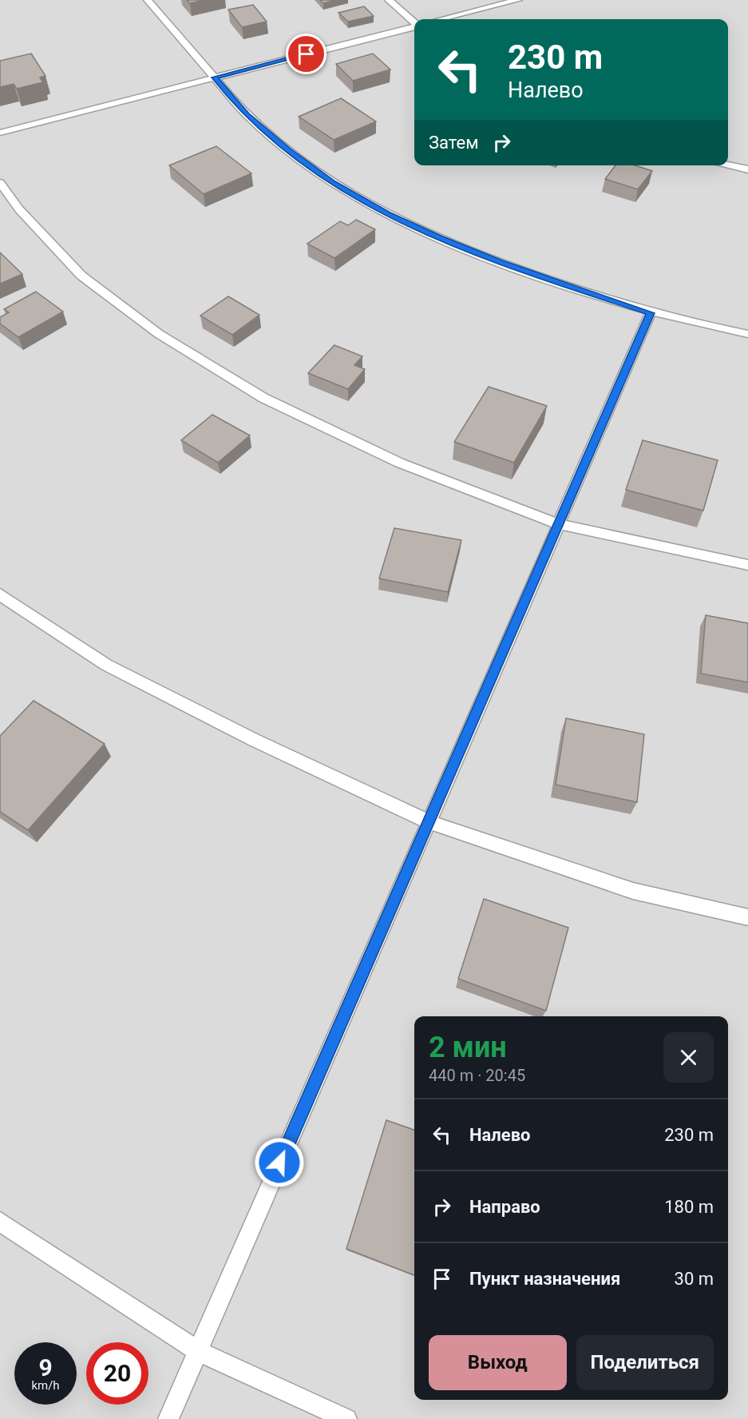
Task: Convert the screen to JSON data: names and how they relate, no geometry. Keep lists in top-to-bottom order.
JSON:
{
  "page": {
    "turn": ["230 m", "Налево"],
    "then": "Затем",
    "heading": ["2 мин", "440 m · 20:45"],
    "list": [
      {
        "name": "Налево",
        "value": "230 m"
      },
      {
        "name": "Направо",
        "value": "180 m"
      },
      {
        "name": "Пункт назначения",
        "value": "30 m"
      }
    ],
    "buttons": ["Выход", "Поделиться"],
    "speed": "9 km/h",
    "limit": "20"
  }
}
